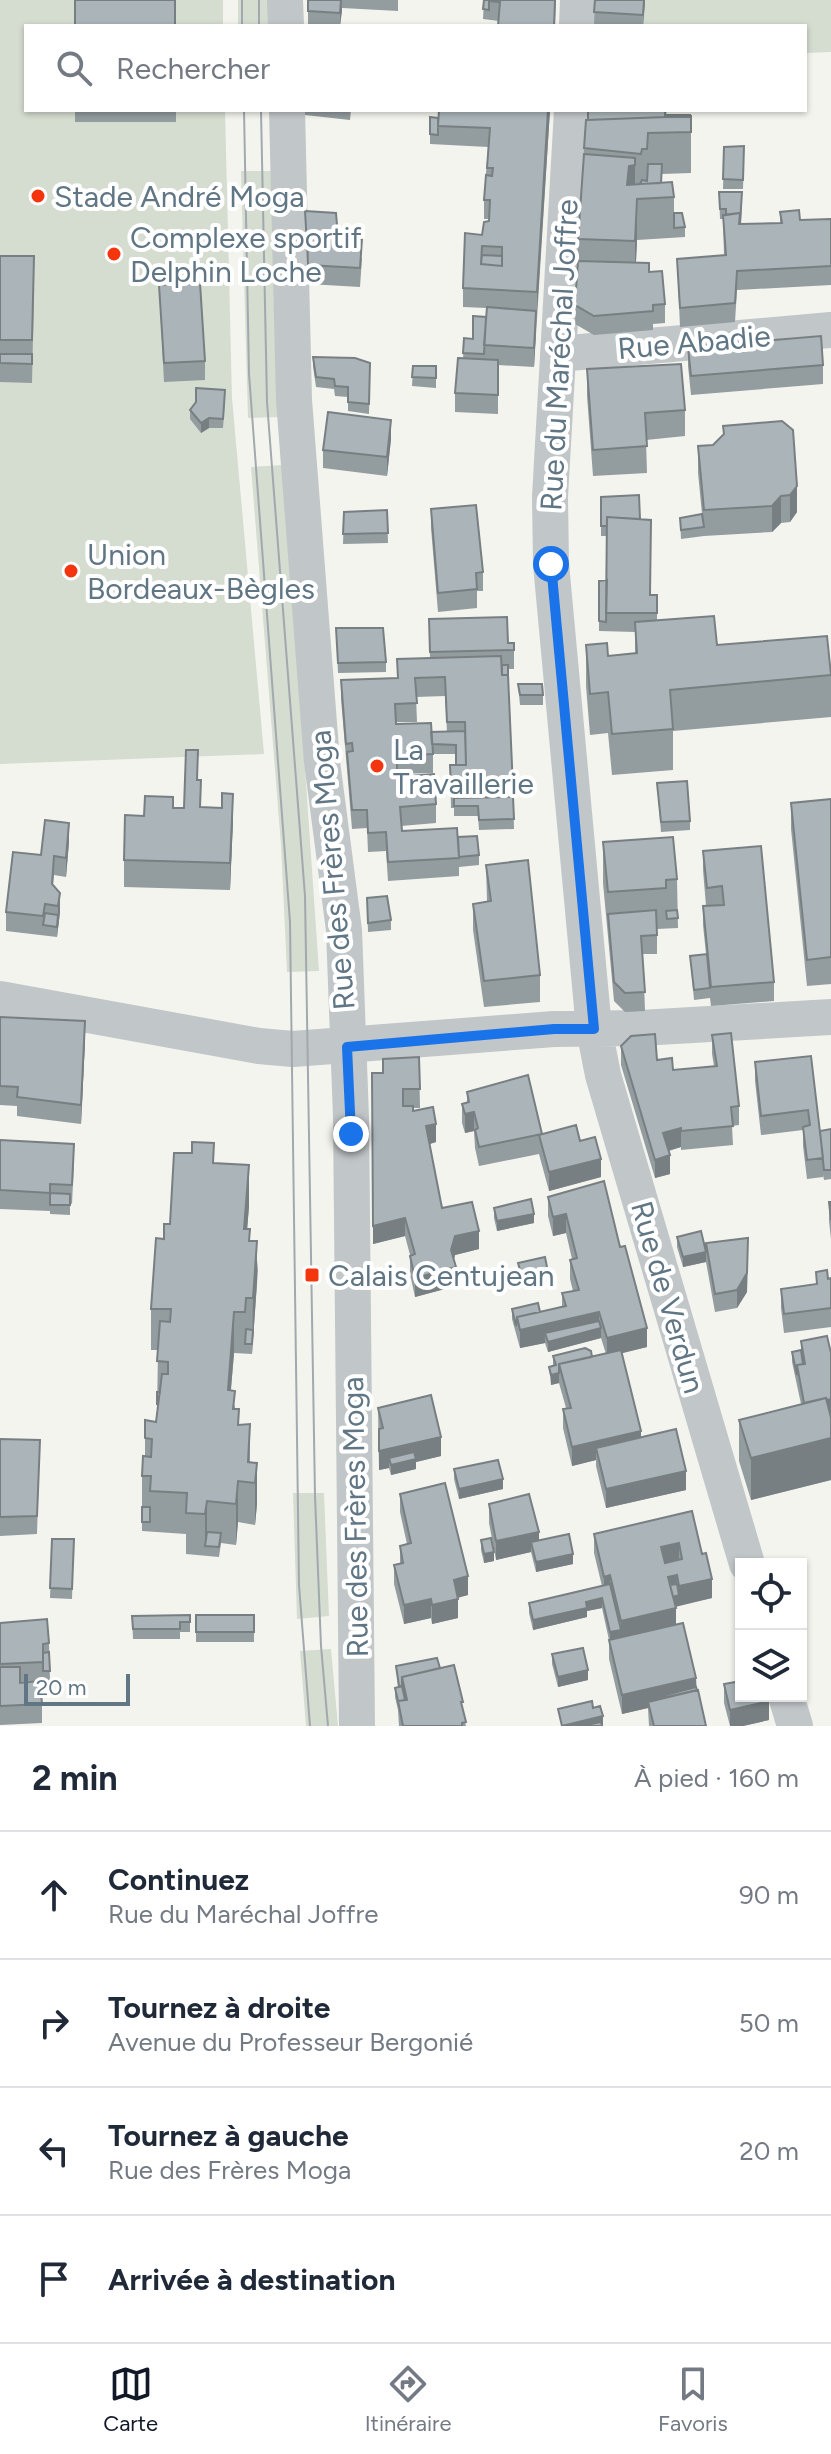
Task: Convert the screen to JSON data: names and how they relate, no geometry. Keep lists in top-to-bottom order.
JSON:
{
  "streets": {
    "street": [
      "Rue Abadie",
      "Rue du Maréchal Joffre",
      "Rue des Frères Moga",
      "Rue de Verdun"
    ]
  },
  "crossings": [
    ["Rue Abadie", "Rue du Maréchal Joffre"],
    ["Rue du Maréchal Joffre", "Rue de Verdun"]
  ],
  "places": {
    "other": [
      "Stade André Moga",
      "Complexe sportif Delphin Loche",
      "Union Bordeaux-Bègles",
      "La Travaillerie"
    ],
    "transit": ["Calais Centujean"]
  },
  "scale_bar": "20 m",
  "page": {
    "search": "Rechercher",
    "scale": "20 m",
    "heading": ["2 min", "À pied · 160 m"],
    "list": [
      ["Continuez", "Rue du Maréchal Joffre", "90 m"],
      ["Tournez à droite", "Avenue du Professeur Bergonié", "50 m"],
      ["Tournez à gauche", "Rue des Frères Moga", "20 m"],
      "Arrivée à destination"
    ],
    "nav": ["Carte", "Itinéraire", "Favoris"]
  }
}
